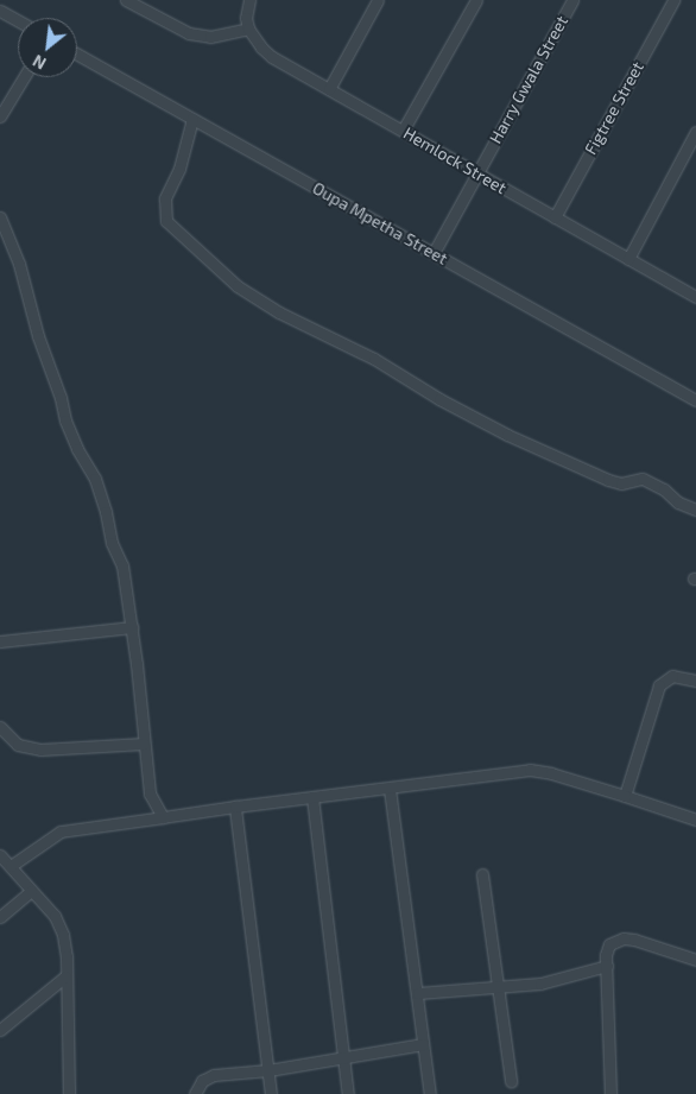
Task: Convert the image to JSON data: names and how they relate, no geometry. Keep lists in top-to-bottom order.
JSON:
{
  "streets": {
    "street": [
      "Harry Gwala Street",
      "Figtree Street",
      "Hemlock Street",
      "Oupa Mpetha Street"
    ]
  },
  "crossings": [
    ["Harry Gwala Street", "Hemlock Street"],
    ["Harry Gwala Street", "Oupa Mpetha Street"],
    ["Figtree Street", "Hemlock Street"]
  ],
  "north": "bottom left"
}
